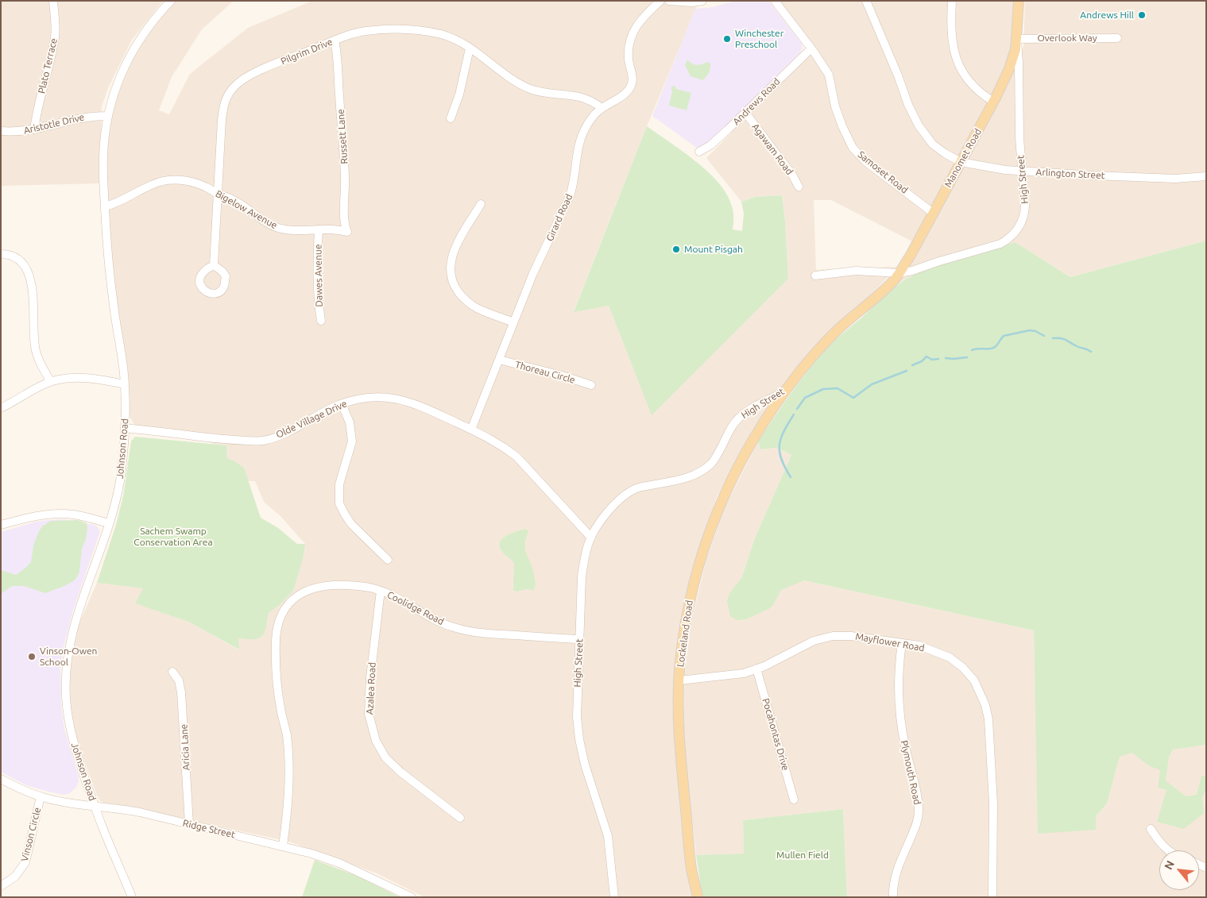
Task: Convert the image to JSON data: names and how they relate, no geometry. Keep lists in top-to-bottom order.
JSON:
{
  "streets": {
    "main road": ["Manomet Road", "High Street", "Lockeland Road"],
    "street": [
      "Overlook Way",
      "Pilgrim Drive",
      "Plato Terrace",
      "Andrews Road",
      "Aristotle Drive",
      "Russett Lane",
      "Agawam Road",
      "Samoset Road",
      "Arlington Street",
      "Bigelow Avenue",
      "Girard Road",
      "Dawes Avenue",
      "Thoreau Circle",
      "Olde Village Drive",
      "Johnson Road",
      "Coolidge Road",
      "Mayflower Road",
      "Azalea Road",
      "Pocahontas Drive",
      "Aricia Lane",
      "Plymouth Road",
      "Ridge Street",
      "Vinson Circle"
    ]
  },
  "crossings": [
    ["Overlook Way", "Manomet Road"],
    ["Overlook Way", "High Street"],
    ["Pilgrim Drive", "Russett Lane"],
    ["Pilgrim Drive", "Bigelow Avenue"],
    ["Pilgrim Drive", "Girard Road"],
    ["Plato Terrace", "Aristotle Drive"],
    ["Andrews Road", "Agawam Road"],
    ["Andrews Road", "Samoset Road"],
    ["Aristotle Drive", "Johnson Road"],
    ["Russett Lane", "Bigelow Avenue"],
    ["Manomet Road", "Samoset Road"],
    ["Manomet Road", "Arlington Street"],
    ["Manomet Road", "High Street"],
    ["Arlington Street", "High Street"],
    ["High Street", "Olde Village Drive"],
    ["High Street", "Coolidge Road"],
    ["High Street", "Lockeland Road"],
    ["Bigelow Avenue", "Dawes Avenue"],
    ["Bigelow Avenue", "Johnson Road"],
    ["Girard Road", "Thoreau Circle"],
    ["Girard Road", "Olde Village Drive"],
    ["Olde Village Drive", "Johnson Road"],
    ["Johnson Road", "Ridge Street"],
    ["Coolidge Road", "Azalea Road"],
    ["Coolidge Road", "Ridge Street"],
    ["Lockeland Road", "Mayflower Road"],
    ["Mayflower Road", "Pocahontas Drive"],
    ["Mayflower Road", "Plymouth Road"],
    ["Aricia Lane", "Ridge Street"],
    ["Ridge Street", "Vinson Circle"]
  ],
  "parks": ["Sachem Swamp Conservation Area", "Mullen Field"],
  "places": [
    "Andrews Hill",
    "Winchester Preschool",
    "Mount Pisgah",
    "Vinson-Owen School"
  ],
  "north": "top left"
}
